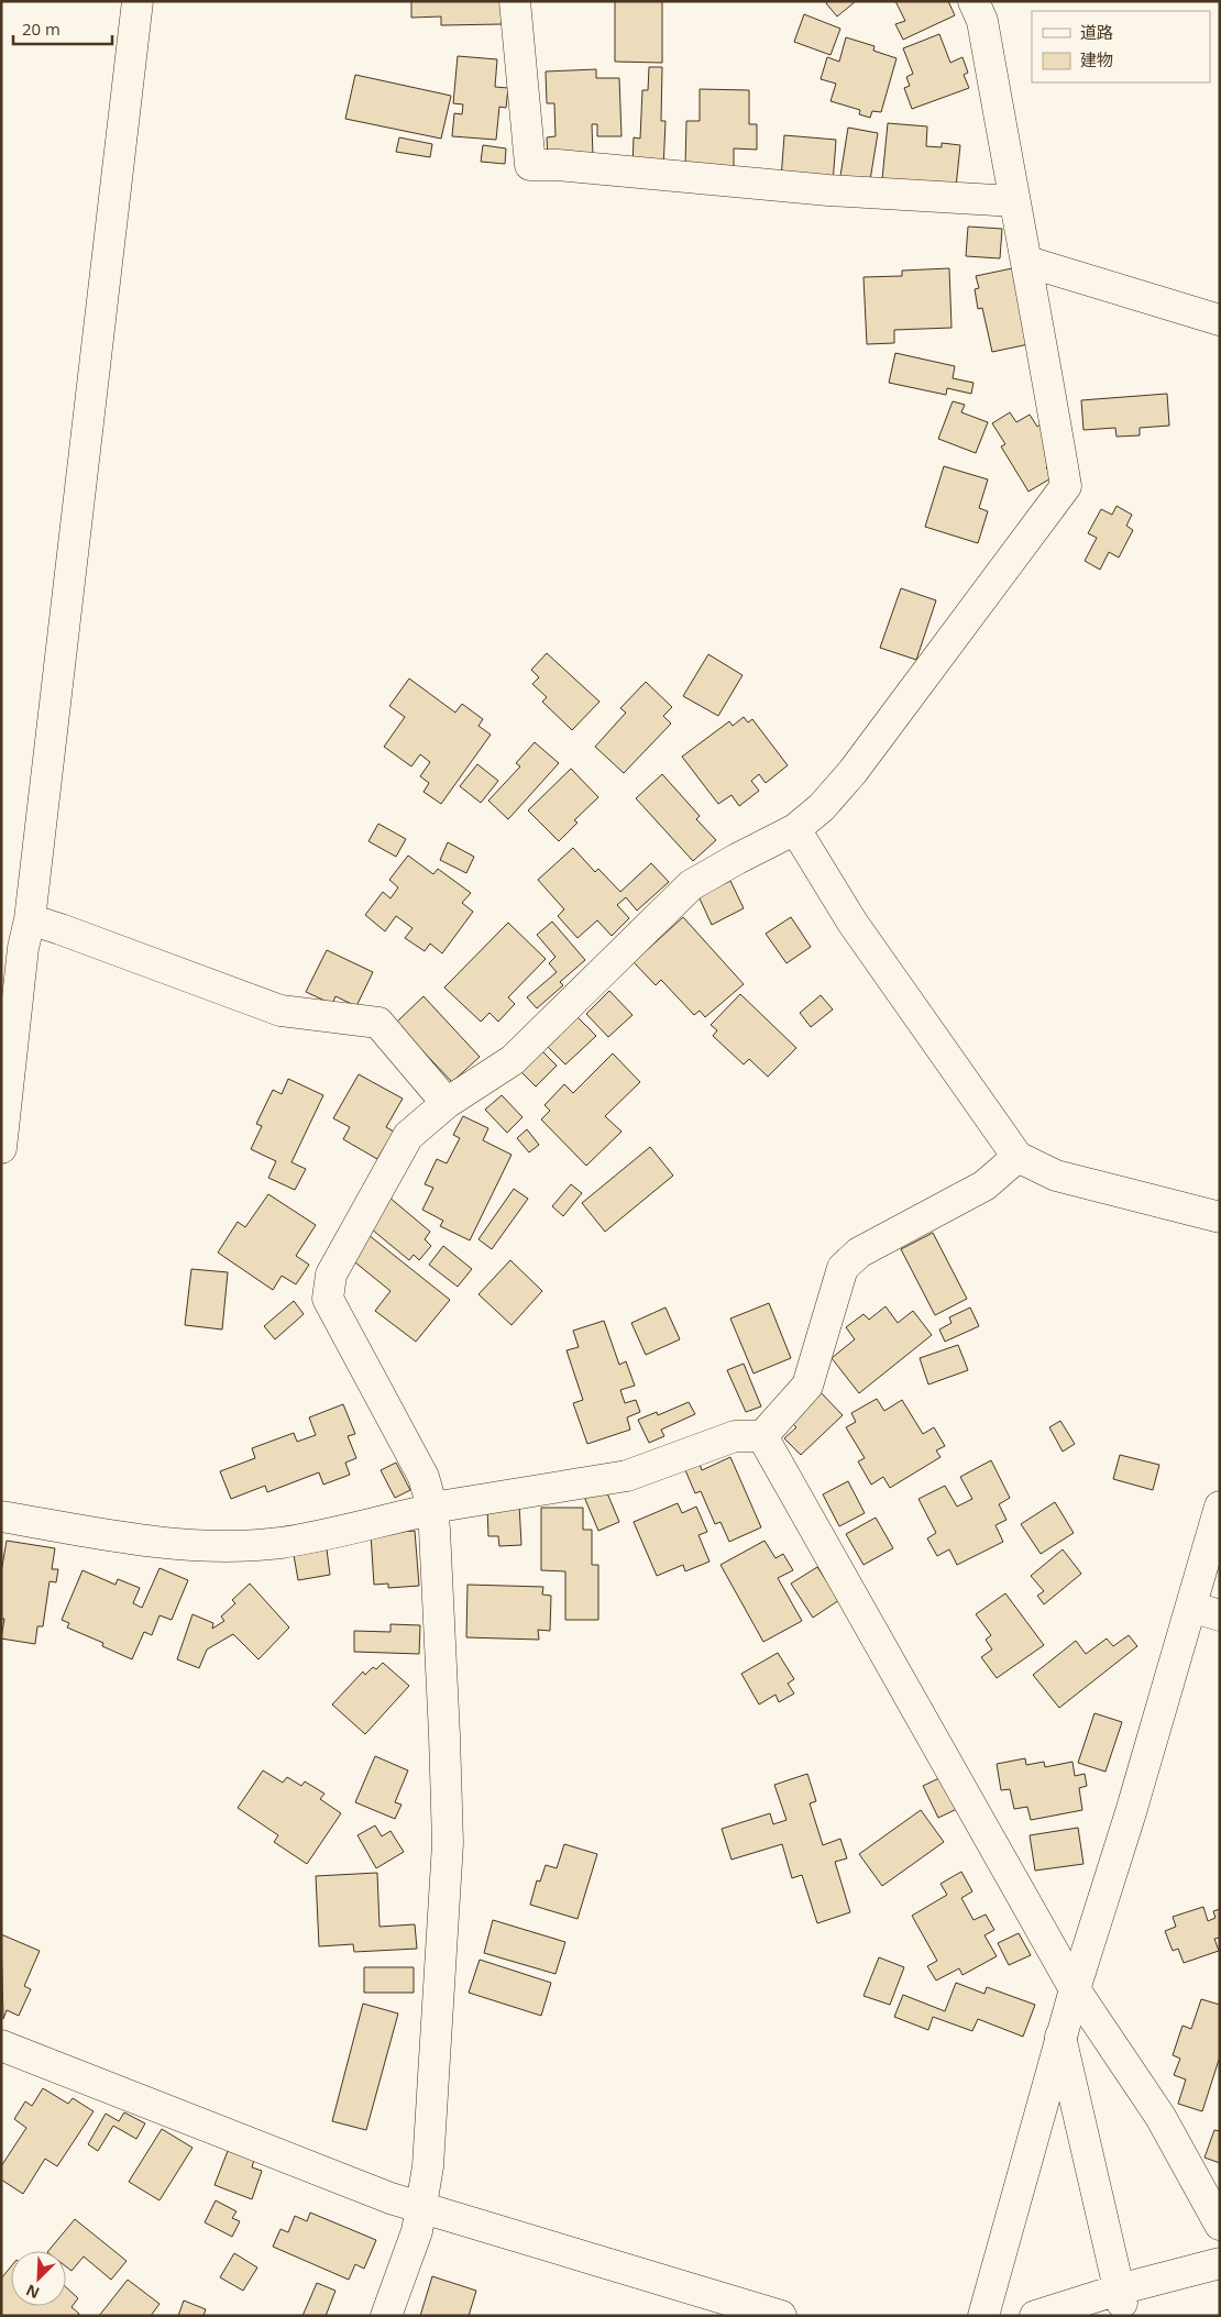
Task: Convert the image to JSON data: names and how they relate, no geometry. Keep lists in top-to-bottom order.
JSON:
{
  "legend": ["道路", "建物"],
  "scale_bar": "20 m",
  "north": "bottom left"
}
